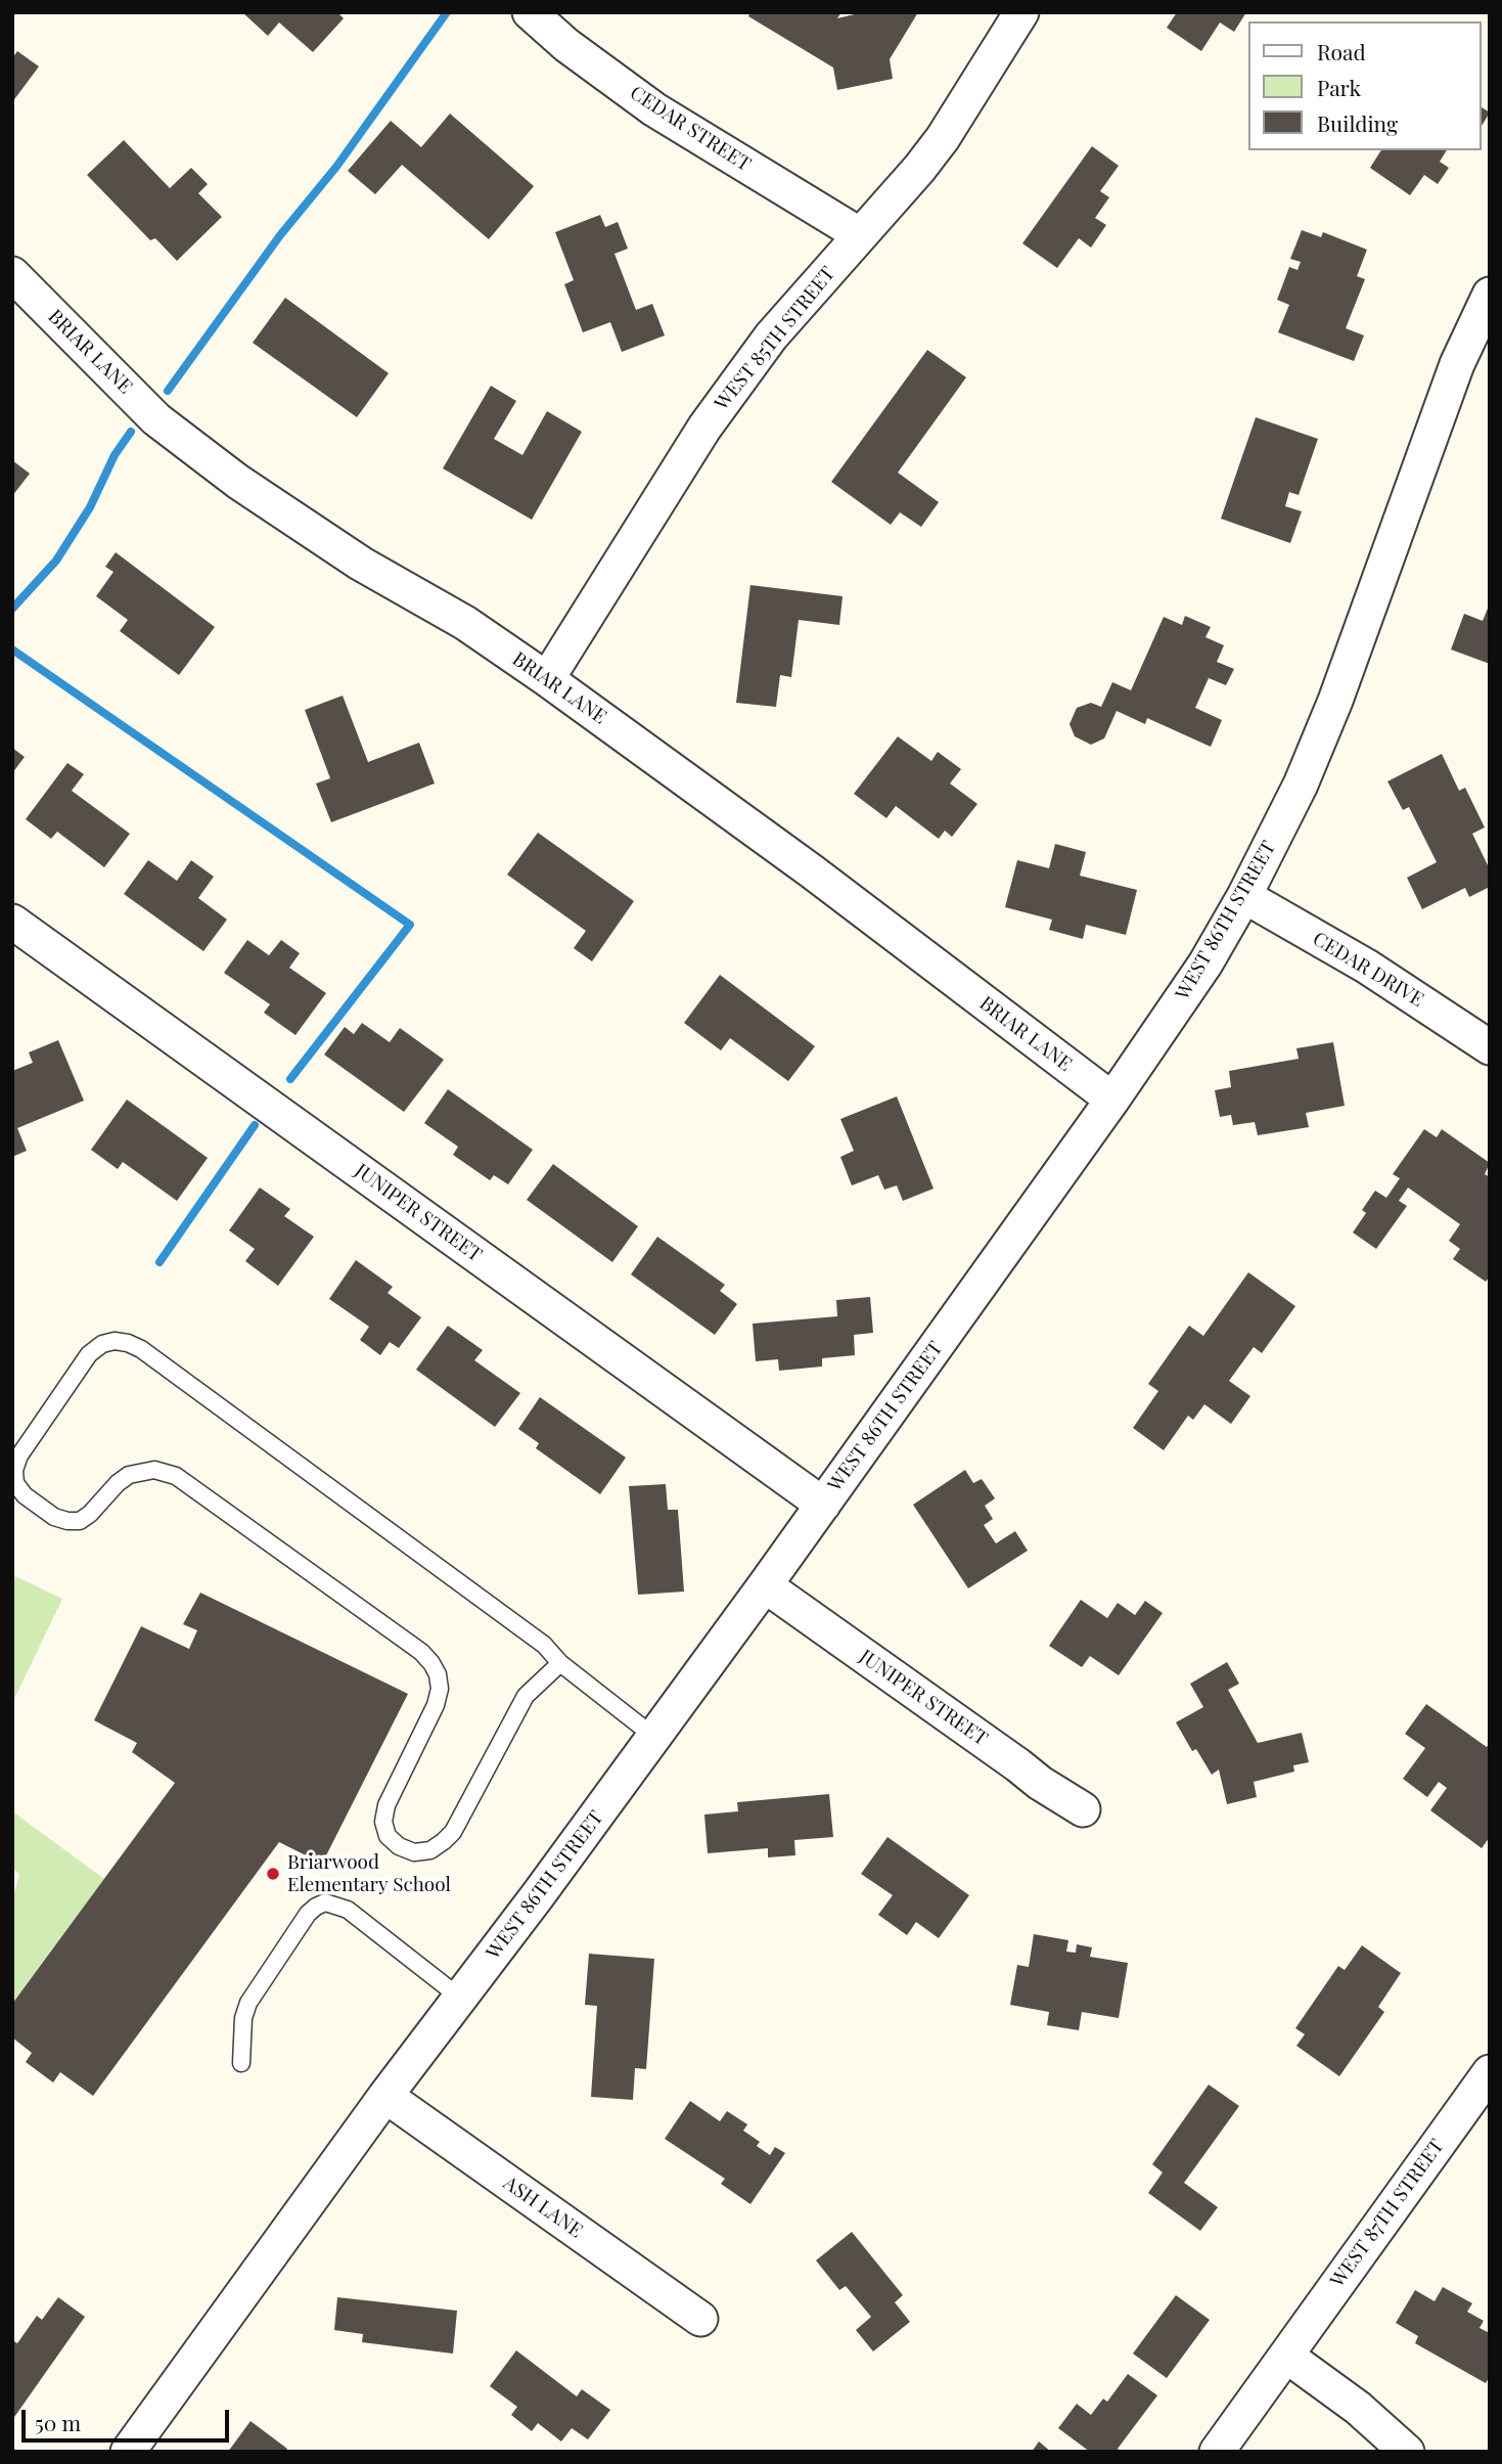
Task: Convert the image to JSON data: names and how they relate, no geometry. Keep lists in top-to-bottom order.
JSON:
{
  "streets": {
    "street": [
      "CEDAR STREET",
      "WEST 85TH STREET",
      "BRIAR LANE",
      "WEST 86TH STREET",
      "CEDAR DRIVE",
      "JUNIPER STREET",
      "ASH LANE",
      "WEST 87TH STREET"
    ]
  },
  "crossings": [
    ["CEDAR STREET", "WEST 85TH STREET"],
    ["WEST 85TH STREET", "BRIAR LANE"],
    ["BRIAR LANE", "WEST 86TH STREET"],
    ["WEST 86TH STREET", "CEDAR DRIVE"],
    ["WEST 86TH STREET", "JUNIPER STREET"],
    ["WEST 86TH STREET", "ASH LANE"]
  ],
  "places": ["Briarwood Elementary School"],
  "legend": ["Road", "Park", "Building"],
  "scale_bar": "50 m"
}
